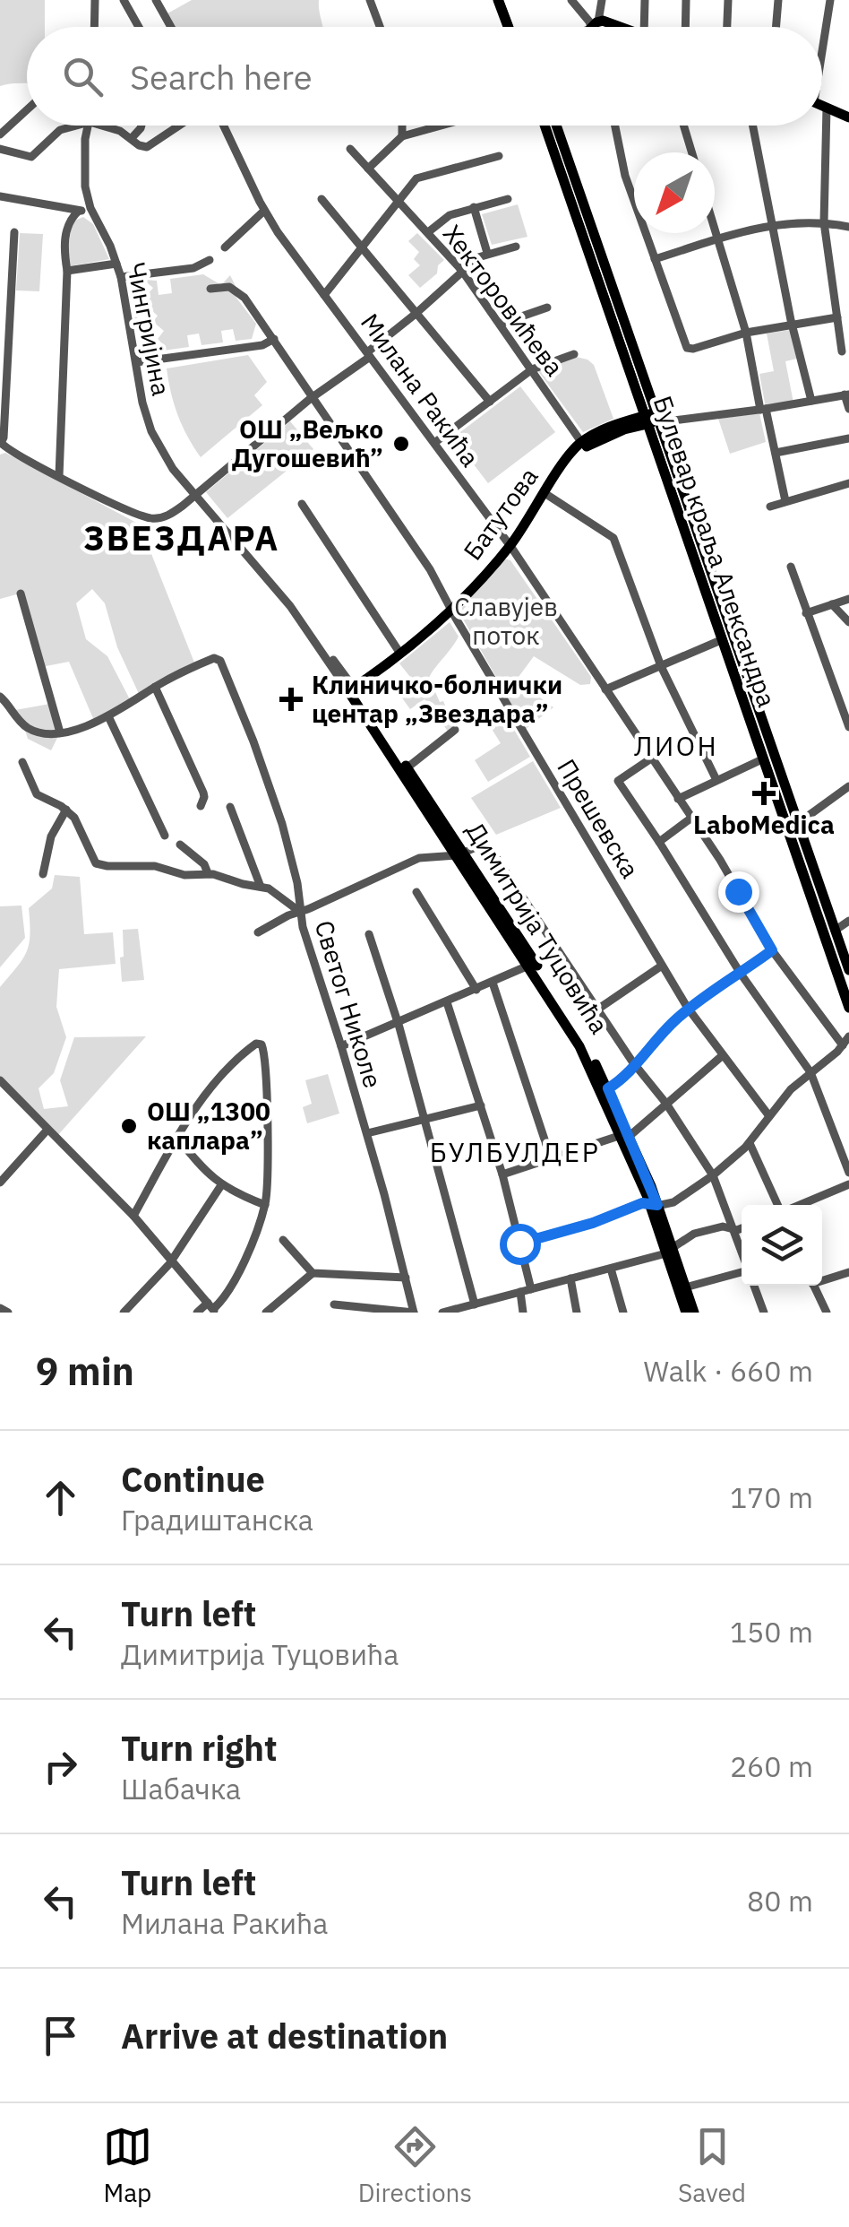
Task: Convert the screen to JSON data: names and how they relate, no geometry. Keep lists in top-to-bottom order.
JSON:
{
  "streets": {
    "main road": ["Батутова", "Булевар краља Александра", "Димитрија Туцовића"],
    "street": [
      "Хекторовићева",
      "Чингријина",
      "Милана Ракића",
      "Прешевска",
      "Светог Николе"
    ]
  },
  "crossings": [
    ["Хекторовићева", "Батутова"],
    ["Чингријина", "Димитрија Туцовића"],
    ["Милана Ракића", "Батутова"],
    ["Батутова", "Булевар краља Александра"],
    ["Батутова", "Прешевска"],
    ["Батутова", "Димитрија Туцовића"]
  ],
  "districts": ["ЗВЕЗДАРА", "ЛИОН", "БУЛБУЛДЕР"],
  "parks": ["Славујев поток"],
  "places": {
    "other": ["ОШ „Вељко Дугошевић”", "ОШ „1300 каплара”"],
    "health": ["Клиничко-болнички центар „Звездара”", "LaboMedica"]
  },
  "north": "bottom left",
  "page": {
    "search": "Search here",
    "heading": ["9 min", "Walk · 660 m"],
    "list": [
      ["Continue", "Градиштанска", "170 m"],
      ["Turn left", "Димитрија Туцовића", "150 m"],
      ["Turn right", "Шабачка", "260 m"],
      ["Turn left", "Милана Ракића", "80 m"],
      "Arrive at destination"
    ],
    "nav": ["Map", "Directions", "Saved"]
  }
}
